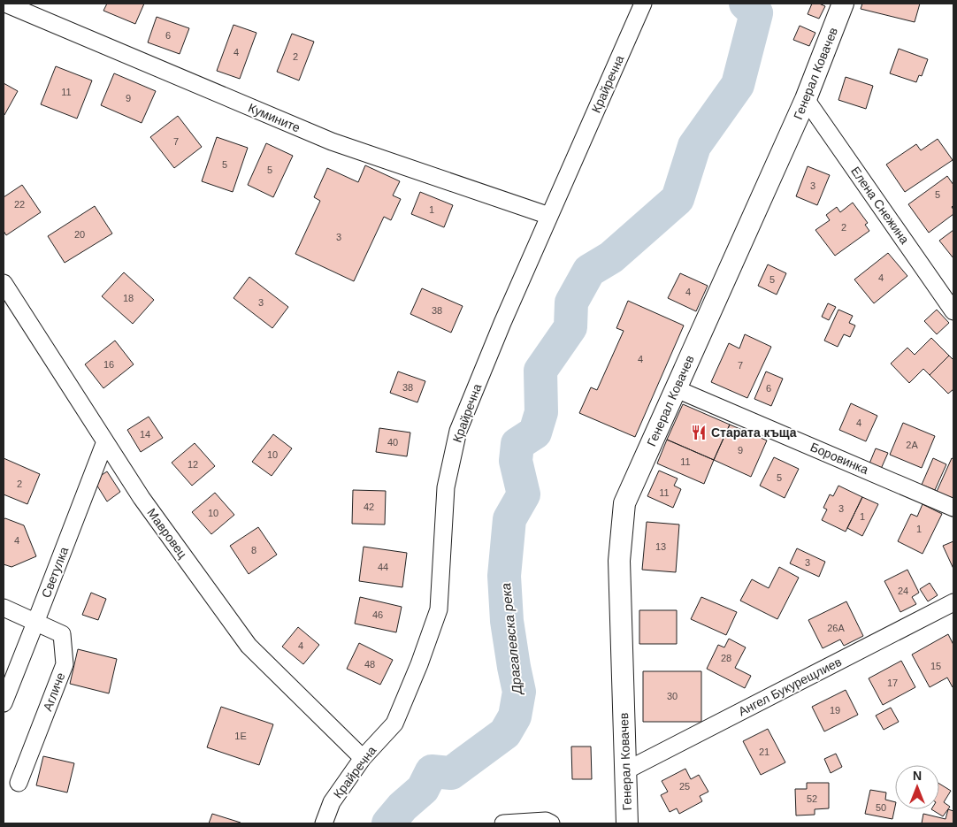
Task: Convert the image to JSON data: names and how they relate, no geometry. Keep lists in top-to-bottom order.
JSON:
{
  "streets": {
    "street": [
      "Генерал Ковачев",
      "Крайречна",
      "Кумините",
      "Елена Снежина",
      "Боровинка",
      "Мавровец",
      "Светулка",
      "Ангел Букурещлиев",
      "Агличе"
    ]
  },
  "crossings": [
    ["Генерал Ковачев", "Елена Снежина"],
    ["Генерал Ковачев", "Боровинка"],
    ["Генерал Ковачев", "Ангел Букурещлиев"],
    ["Крайречна", "Кумините"],
    ["Крайречна", "Мавровец"],
    ["Мавровец", "Светулка"],
    ["Светулка", "Агличе"]
  ],
  "water": ["Драгалевска река"],
  "places": {
    "restaurant": ["Старата къща"]
  },
  "house_numbers": [
    "6",
    "4",
    "2",
    "11",
    "9",
    "7",
    "5",
    "5",
    "3",
    "5",
    "22",
    "1",
    "2",
    "20",
    "3",
    "4",
    "5",
    "4",
    "18",
    "3",
    "38",
    "4",
    "16",
    "7",
    "38",
    "6",
    "4",
    "14",
    "40",
    "2А",
    "9",
    "10",
    "11",
    "12",
    "5",
    "2",
    "11",
    "42",
    "3",
    "10",
    "1",
    "1",
    "4",
    "13",
    "8",
    "3",
    "44",
    "24",
    "46",
    "26А",
    "4",
    "28",
    "48",
    "15",
    "17",
    "30",
    "19",
    "1Е",
    "21",
    "25",
    "52",
    "50"
  ],
  "north": "top"
}
